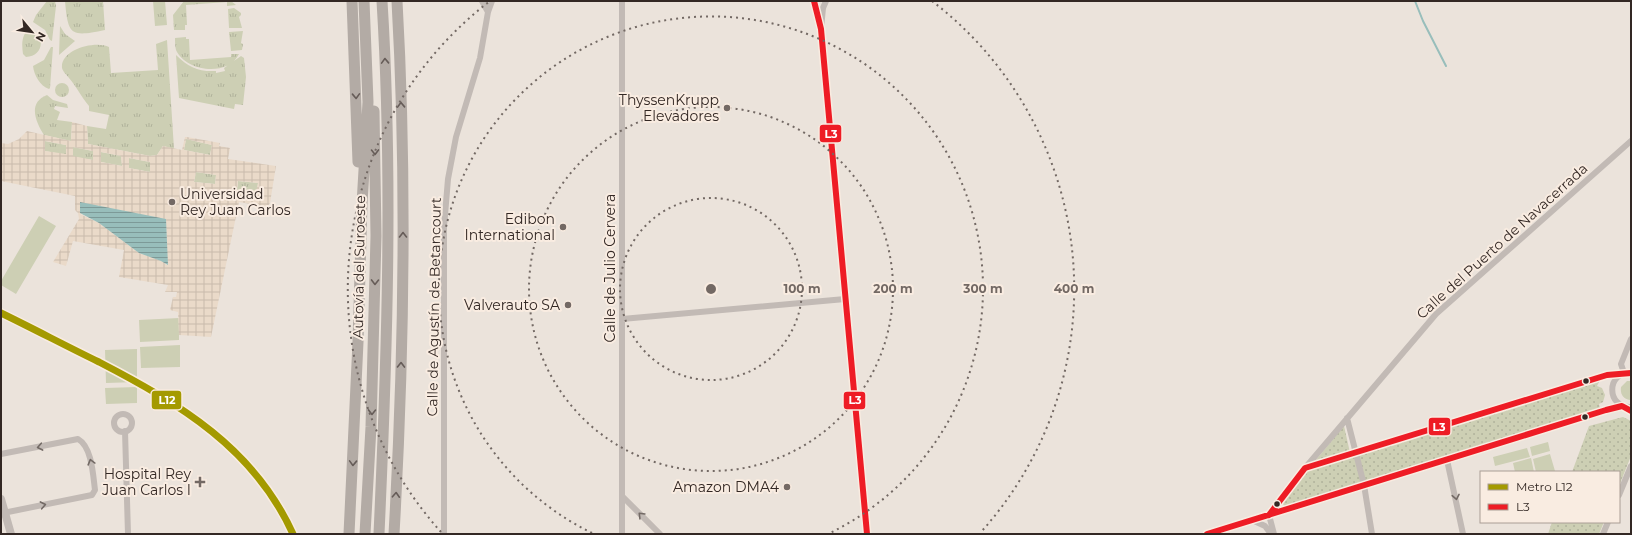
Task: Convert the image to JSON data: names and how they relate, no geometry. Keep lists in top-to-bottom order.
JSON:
{
  "streets": {
    "highway": ["Autovía del Suroeste"],
    "street": ["Calle del Puerto de Navacerrada", "Calle de Julio Cervera", "Calle de Agustín de Betancourt"]
  },
  "places": {
    "other": [
      "ThyssenKrupp Elevadores",
      "Universidad Rey Juan Carlos",
      "Edibon International",
      "Valverauto SA",
      "Amazon DMA4"
    ],
    "health": ["Hospital Rey Juan Carlos I"]
  },
  "lines": ["transit line L3", "metro line L12"],
  "legend": ["Metro L12", "L3"],
  "north": "bottom right",
  "rings": [
    "100 m",
    "200 m",
    "300 m",
    "400 m"
  ]
}
